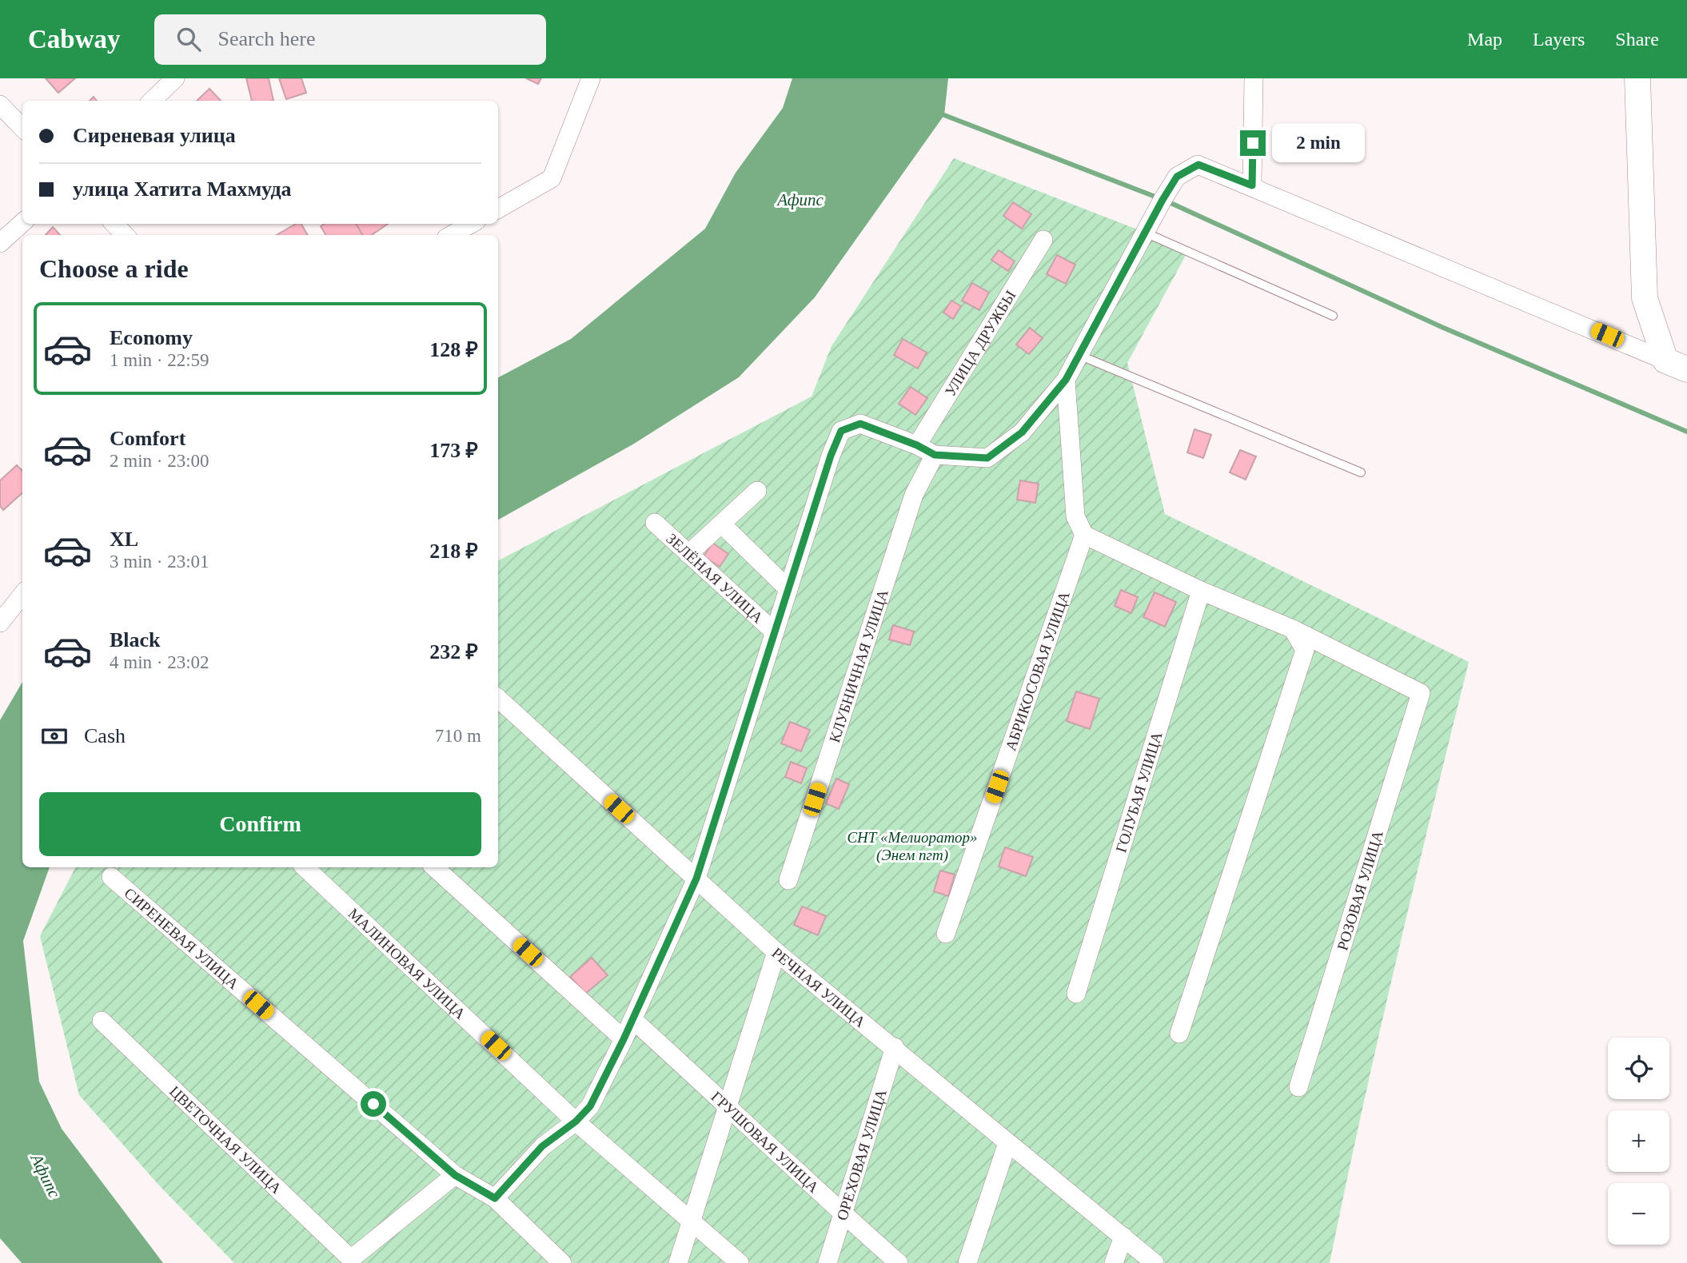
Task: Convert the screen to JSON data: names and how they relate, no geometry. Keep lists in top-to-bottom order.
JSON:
{
  "streets": {
    "street": [
      "УЛИЦА ДРУЖБЫ",
      "ЗЕЛЁНАЯ УЛИЦА",
      "КЛУБНИЧНАЯ УЛИЦА",
      "АБРИКОСОВАЯ УЛИЦА",
      "ГОЛУБАЯ УЛИЦА",
      "РОЗОВАЯ УЛИЦА",
      "СИРЕНЕВАЯ УЛИЦА",
      "МАЛИНОВАЯ УЛИЦА",
      "РЕЧНАЯ УЛИЦА",
      "ЦВЕТОЧНАЯ УЛИЦА",
      "ГРУШОВАЯ УЛИЦА",
      "ОРЕХОВАЯ УЛИЦА"
    ]
  },
  "crossings": [
    ["СИРЕНЕВАЯ УЛИЦА", "ЦВЕТОЧНАЯ УЛИЦА"],
    ["РЕЧНАЯ УЛИЦА", "ОРЕХОВАЯ УЛИЦА"],
    ["ГРУШОВАЯ УЛИЦА", "ОРЕХОВАЯ УЛИЦА"]
  ],
  "water": ["Афипс"],
  "parks": ["СНТ «Мелиоратор» (Энем пгт)"],
  "page": {
    "header": "Cabway",
    "search": "Search here",
    "nav": ["Map", "Layers", "Share"],
    "banner": ["Сиреневая улица", "улица Хатита Махмуда"],
    "bubble": "2 min",
    "heading": "Choose a ride",
    "list": [
      {
        "name": "Economy",
        "note": "1 min · 22:59",
        "value": "128 ₽"
      },
      {
        "name": "Comfort",
        "note": "2 min · 23:00",
        "value": "173 ₽"
      },
      {
        "name": "XL",
        "note": "3 min · 23:01",
        "value": "218 ₽"
      },
      {
        "name": "Black",
        "note": "4 min · 23:02",
        "value": "232 ₽"
      }
    ],
    "pay": ["Cash", "710 m"],
    "buttons": "Confirm",
    "map_buttons": ["+", "−"]
  }
}
